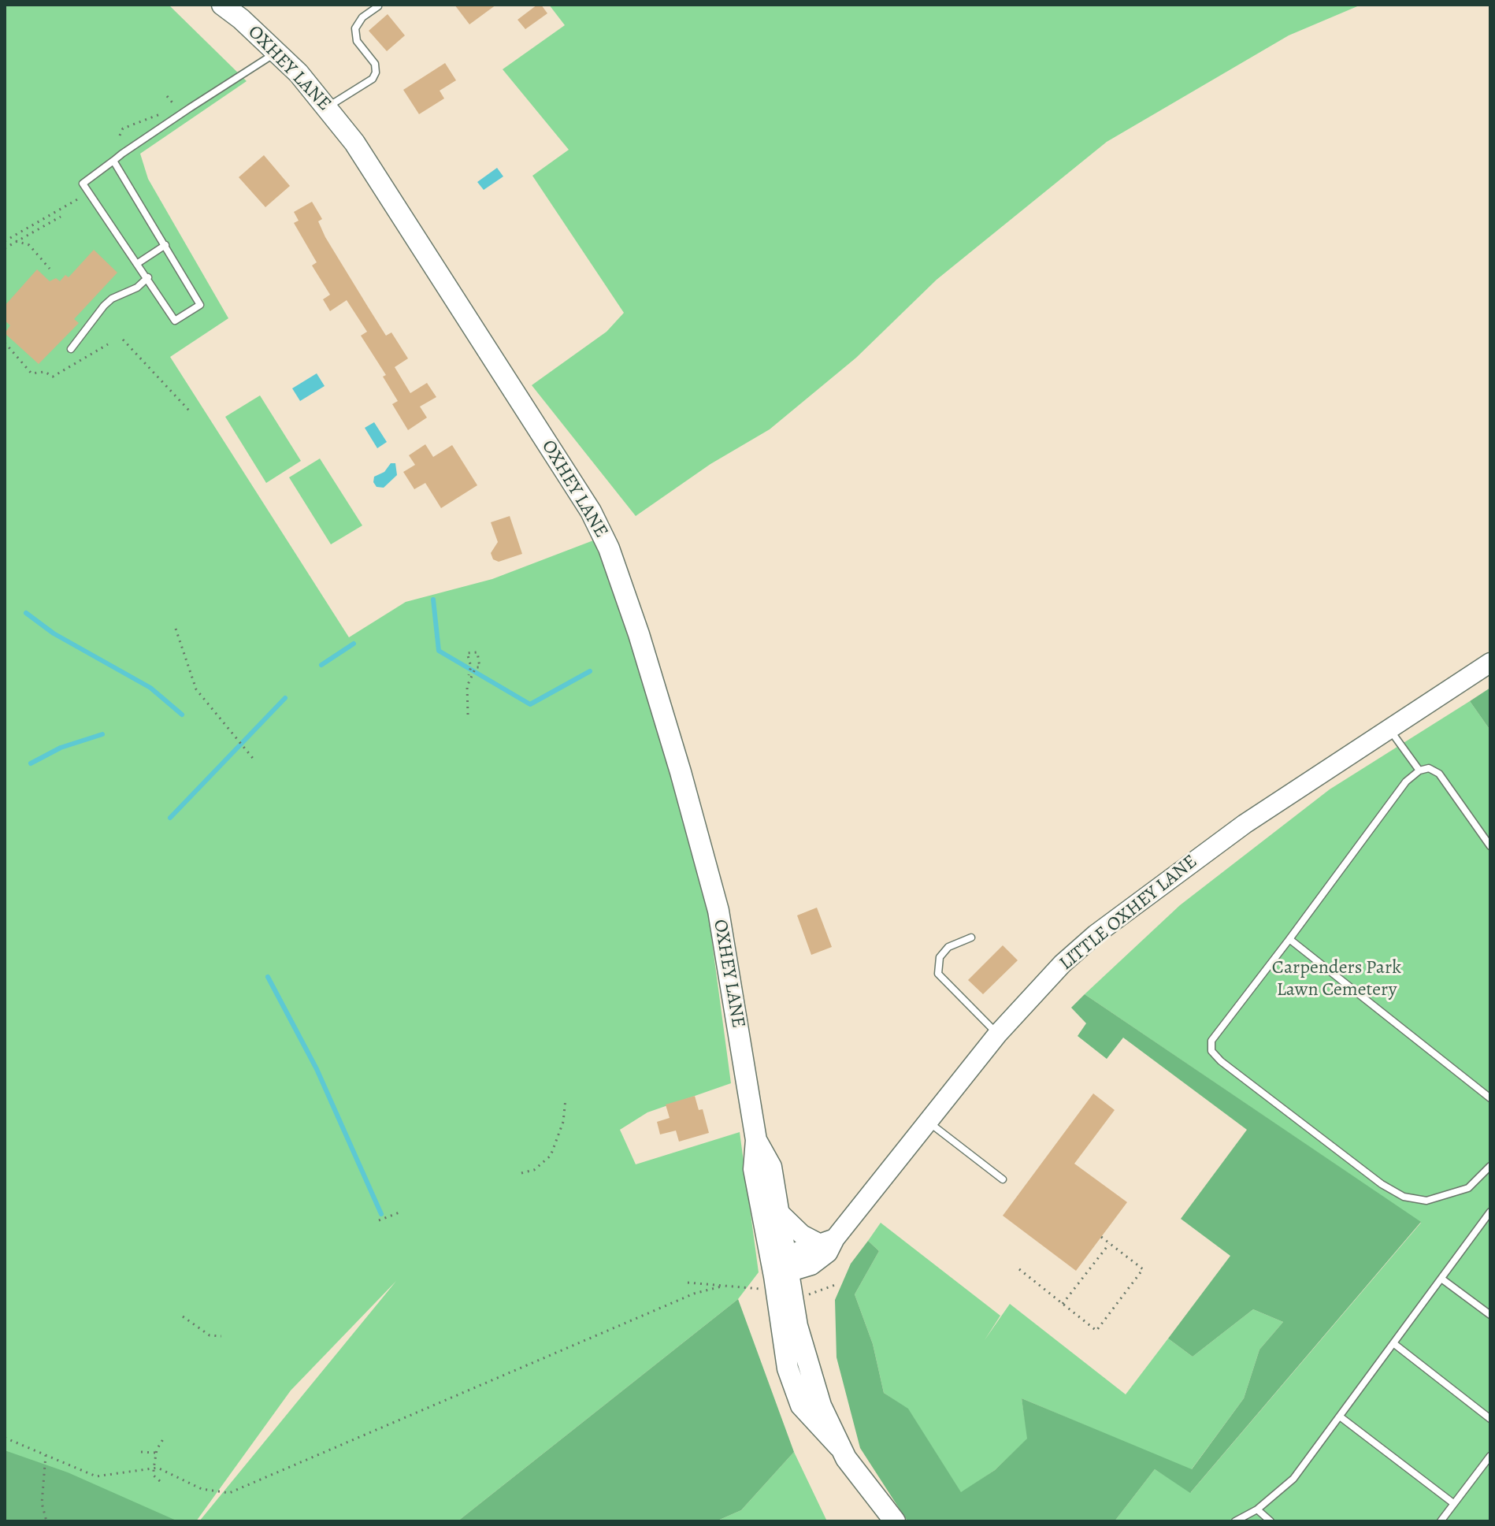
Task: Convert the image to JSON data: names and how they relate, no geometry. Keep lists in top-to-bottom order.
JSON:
{
  "streets": {
    "main road": ["OXHEY LANE", "LITTLE OXHEY LANE"]
  },
  "parks": ["Carpenders Park Lawn Cemetery"]
}
